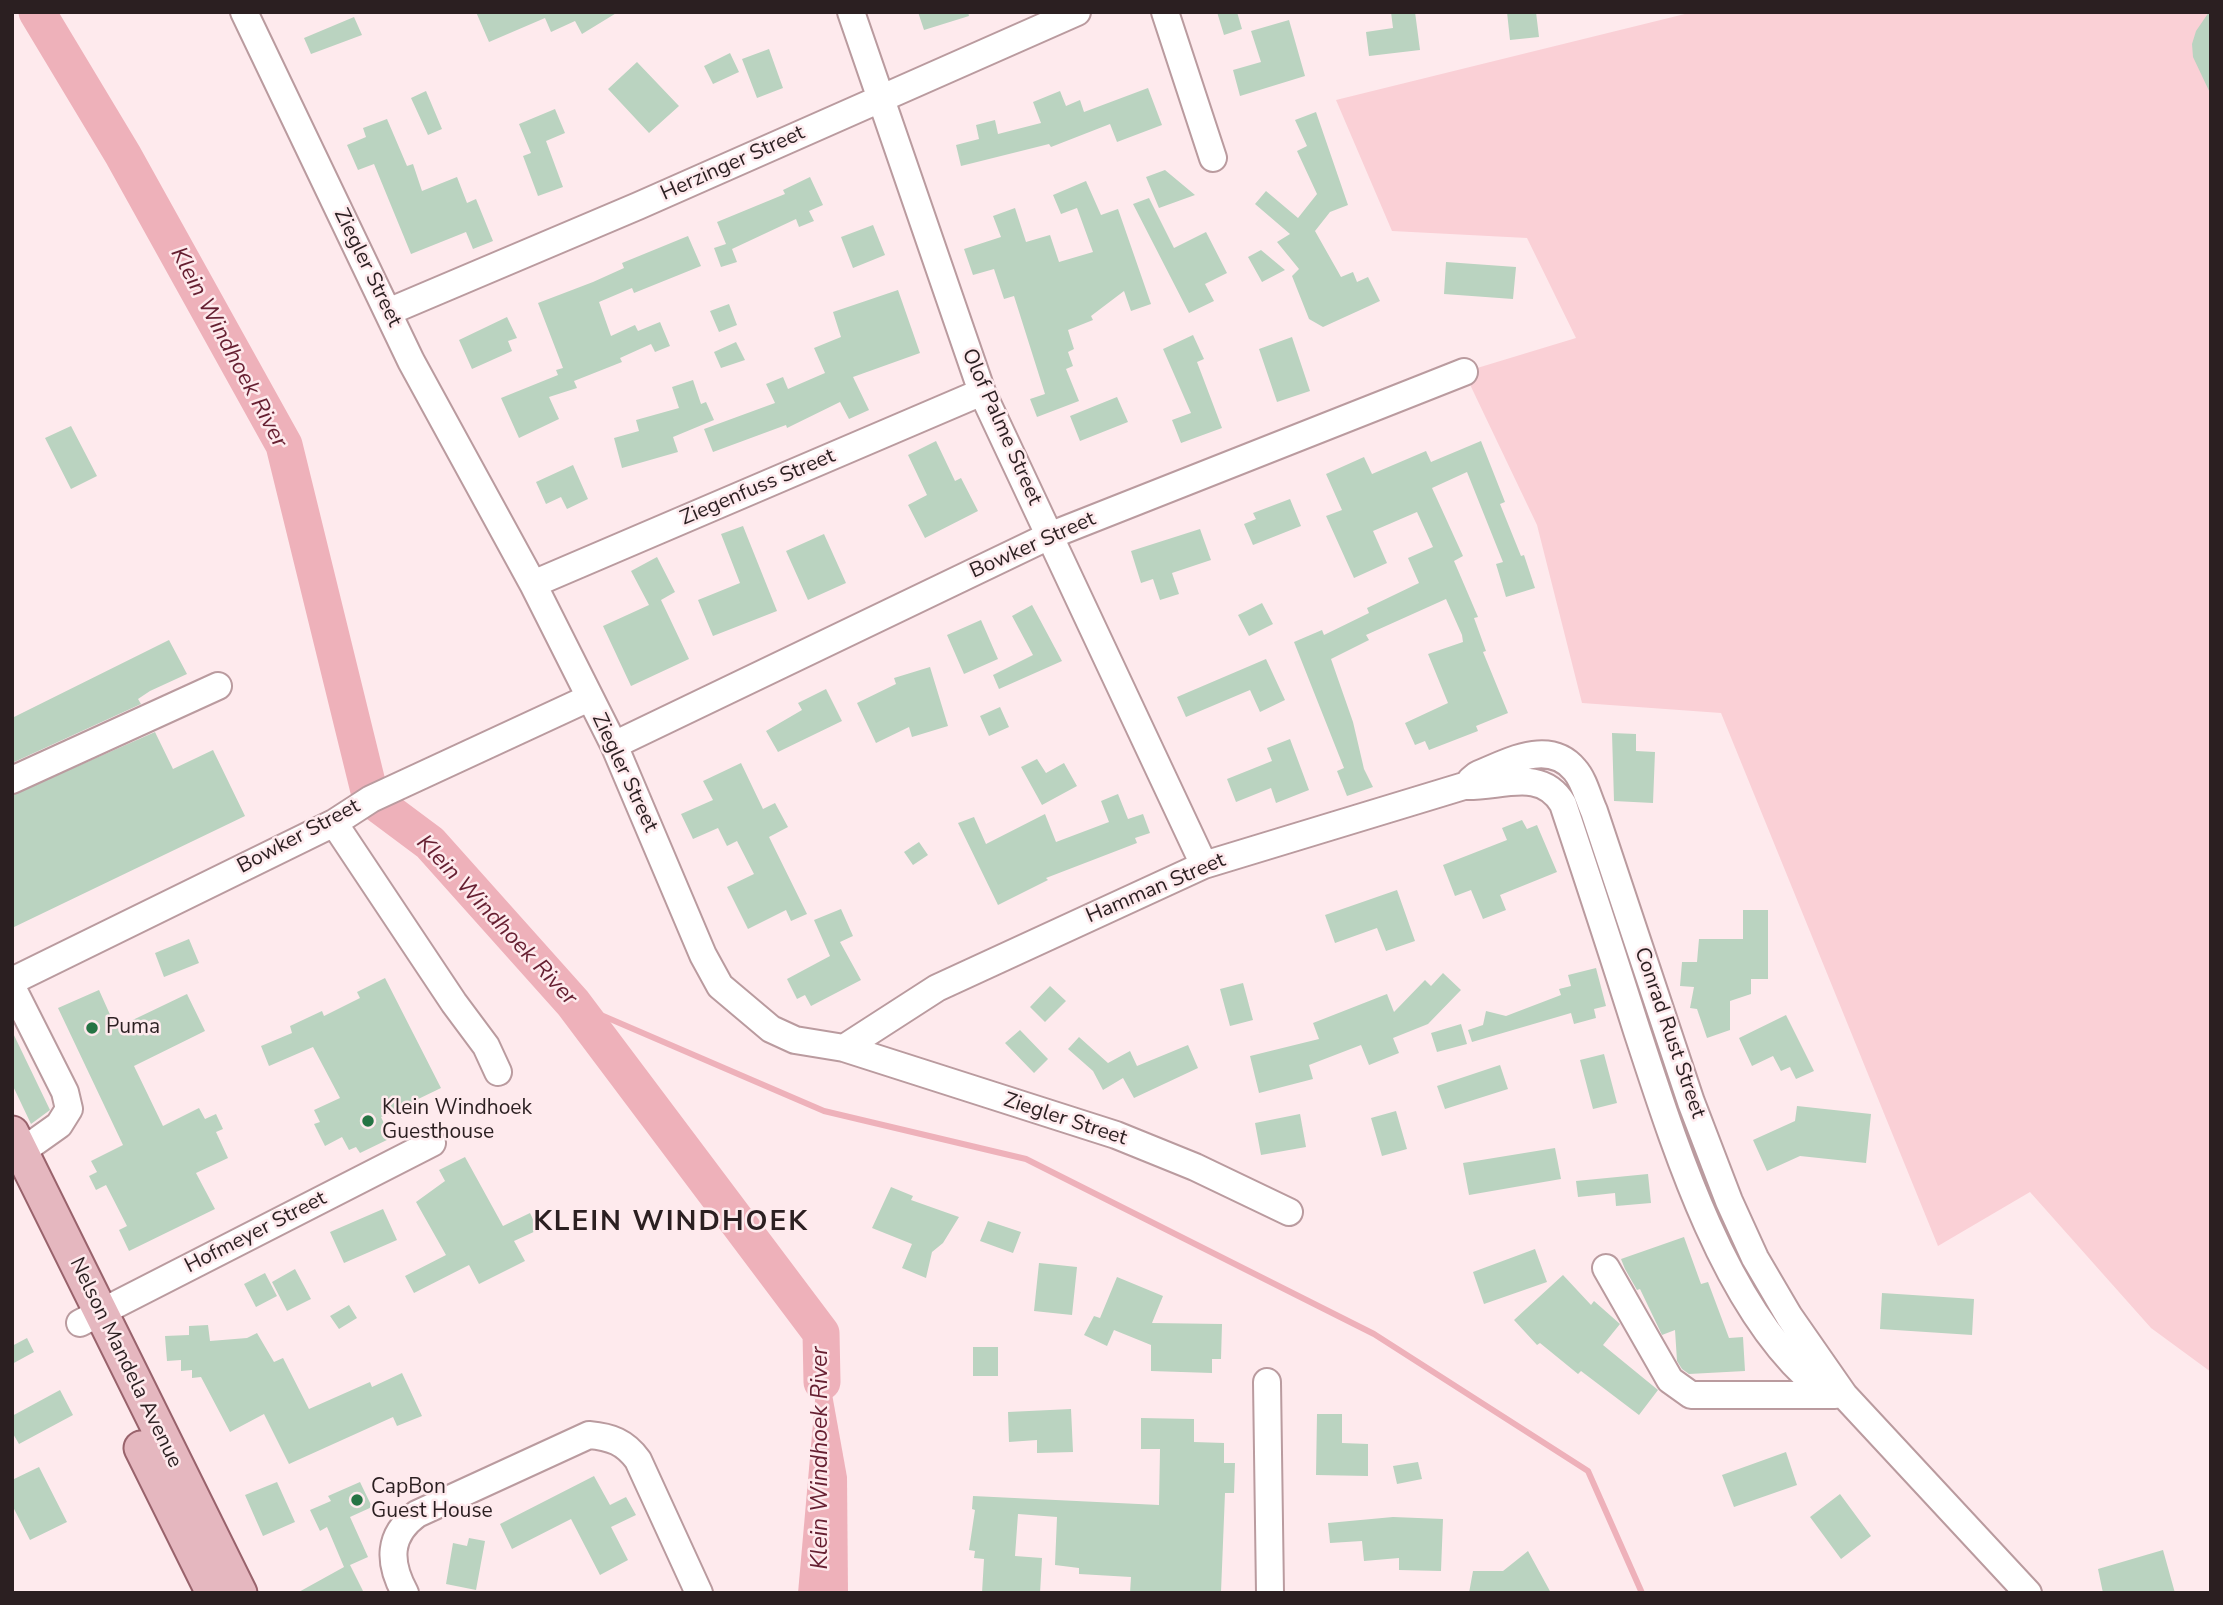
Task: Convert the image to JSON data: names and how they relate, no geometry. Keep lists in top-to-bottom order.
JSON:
{
  "streets": {
    "main road": ["Nelson Mandela Avenue"],
    "street": [
      "Herzinger Street",
      "Ziegler Street",
      "Olof Palme Street",
      "Ziegenfuss Street",
      "Bowker Street",
      "Hamman Street",
      "Conrad Rust Street",
      "Hofmeyer Street"
    ]
  },
  "crossings": [
    ["Herzinger Street", "Ziegler Street"],
    ["Herzinger Street", "Olof Palme Street"],
    ["Ziegler Street", "Ziegenfuss Street"],
    ["Ziegler Street", "Bowker Street"],
    ["Ziegler Street", "Hamman Street"],
    ["Olof Palme Street", "Ziegenfuss Street"],
    ["Olof Palme Street", "Bowker Street"],
    ["Olof Palme Street", "Hamman Street"],
    ["Hamman Street", "Conrad Rust Street"],
    ["Hofmeyer Street", "Nelson Mandela Avenue"]
  ],
  "districts": ["KLEIN WINDHOEK"],
  "water": ["Klein Windhoek River"],
  "places": ["Puma", "Klein Windhoek Guesthouse", "CapBon Guest House"]
}
